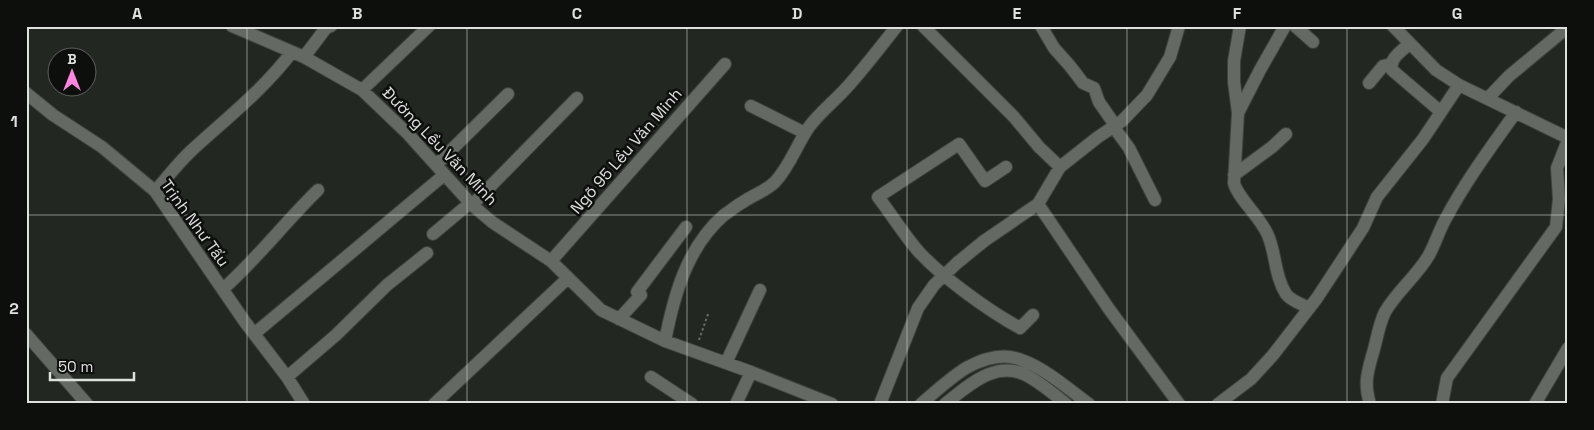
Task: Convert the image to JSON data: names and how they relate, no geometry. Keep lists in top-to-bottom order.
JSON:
{
  "streets": {
    "street": ["Đường Lều Văn Minh", "Ngõ 95 Lều Văn Minh", "Trịnh Như Tấu"]
  },
  "crossings": [
    ["Đường Lều Văn Minh", "Ngõ 95 Lều Văn Minh"]
  ],
  "scale_bar": "50 m",
  "north": "top",
  "grid": {
    "columns": [
      "A",
      "B",
      "C",
      "D",
      "E",
      "F",
      "G"
    ],
    "rows": ["1", "2"]
  }
}
